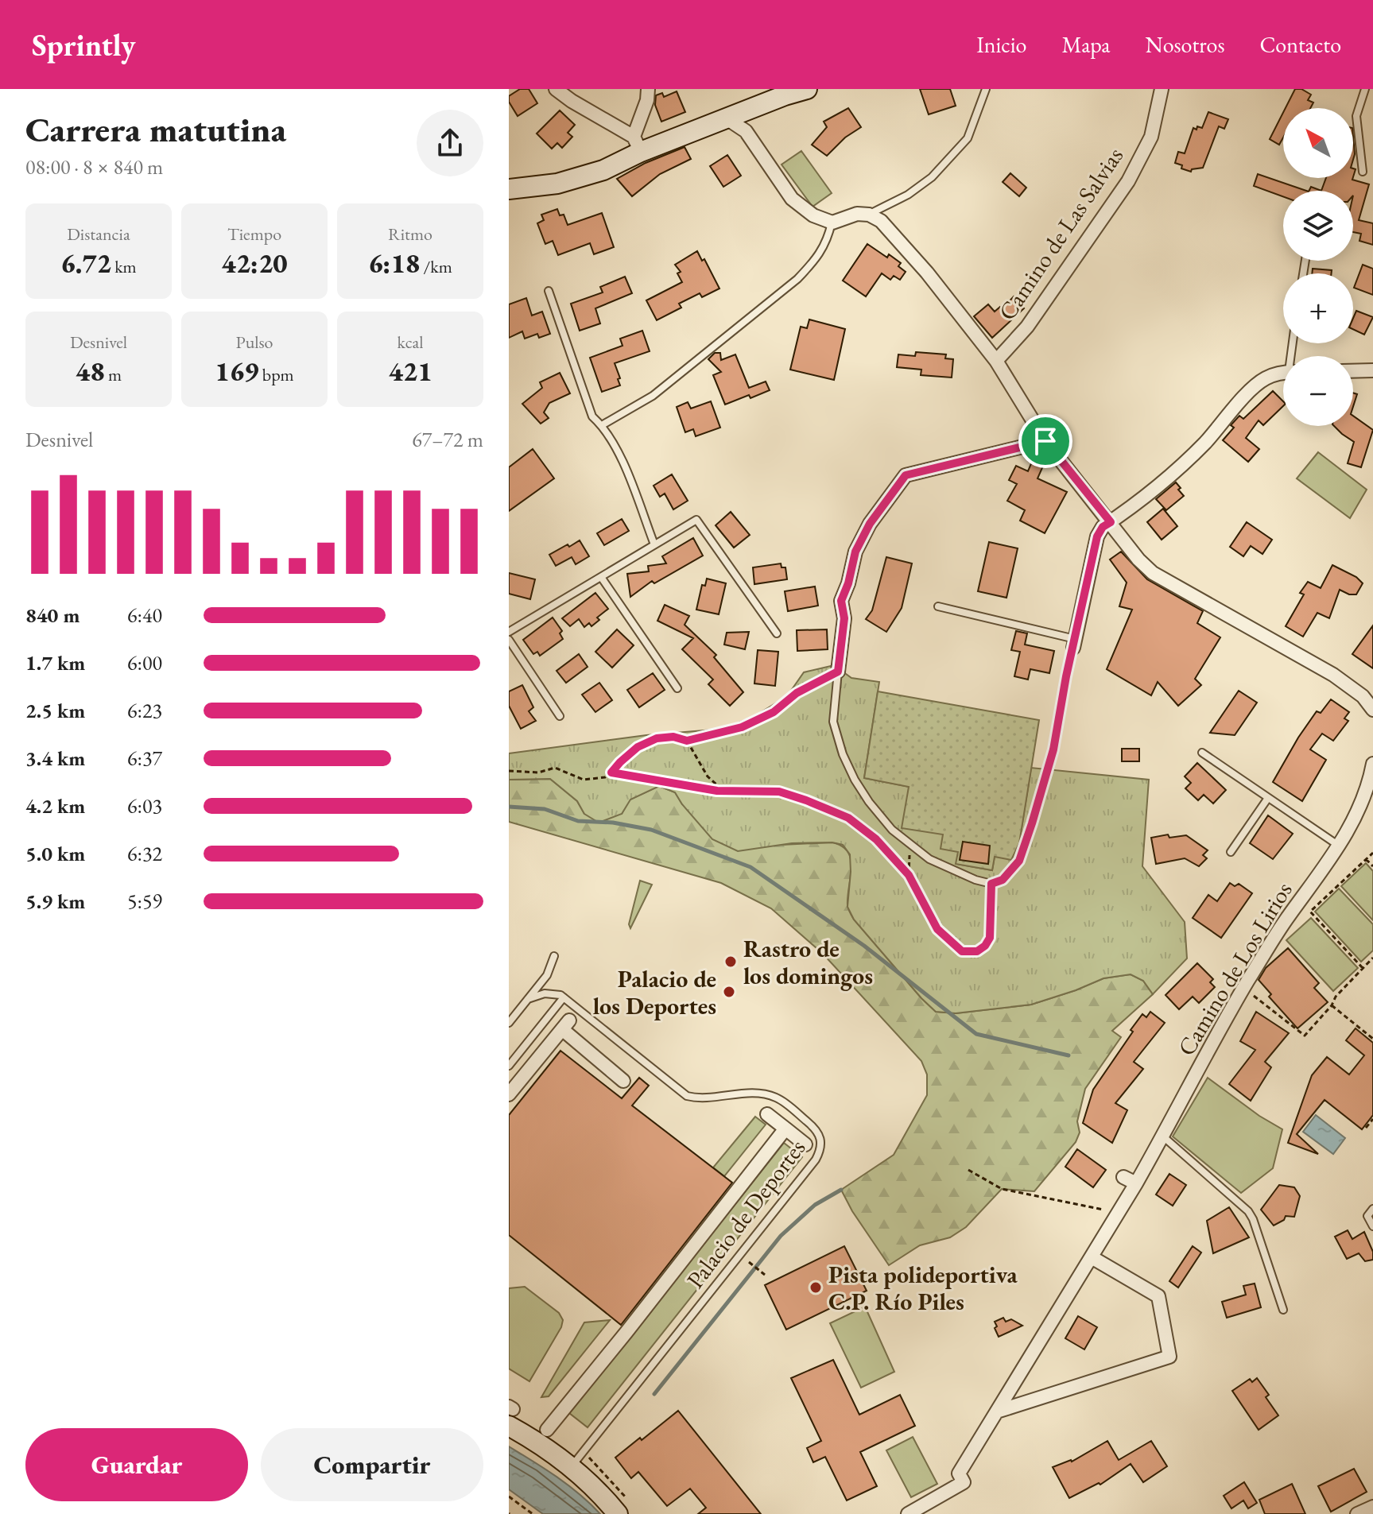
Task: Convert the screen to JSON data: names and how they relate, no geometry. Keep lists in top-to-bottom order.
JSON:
{
  "streets": {
    "street": ["Camino de Las Salvias", "Camino de Los Lirios"],
    "lane": ["Palacio de Deportes"]
  },
  "places": ["Rastro de los domingos", "Palacio de los Deportes", "Pista polideportiva C.P. Río Piles"],
  "north": "top left",
  "page": {
    "header": "Sprintly",
    "nav": [
      "Inicio",
      "Mapa",
      "Nosotros",
      "Contacto"
    ],
    "heading": ["Carrera matutina", "08:00 · 8 × 840 m"],
    "map_buttons": ["+", "−"],
    "stats": [
      ["Distancia", "6.72 km"],
      ["Tiempo", "42:20"],
      ["Ritmo", "6:18 /km"],
      ["Desnivel", "48 m"],
      ["Pulso", "169 bpm"],
      ["kcal", "421"]
    ],
    "chart": ["Desnivel", "67–72 m"],
    "list": [
      {
        "name": "840 m",
        "note": "6:40"
      },
      {
        "name": "1.7 km",
        "note": "6:00"
      },
      {
        "name": "2.5 km",
        "note": "6:23"
      },
      {
        "name": "3.4 km",
        "note": "6:37"
      },
      {
        "name": "4.2 km",
        "note": "6:03"
      },
      {
        "name": "5.0 km",
        "note": "6:32"
      },
      {
        "name": "5.9 km",
        "note": "5:59"
      }
    ],
    "buttons": ["Guardar", "Compartir"]
  }
}
